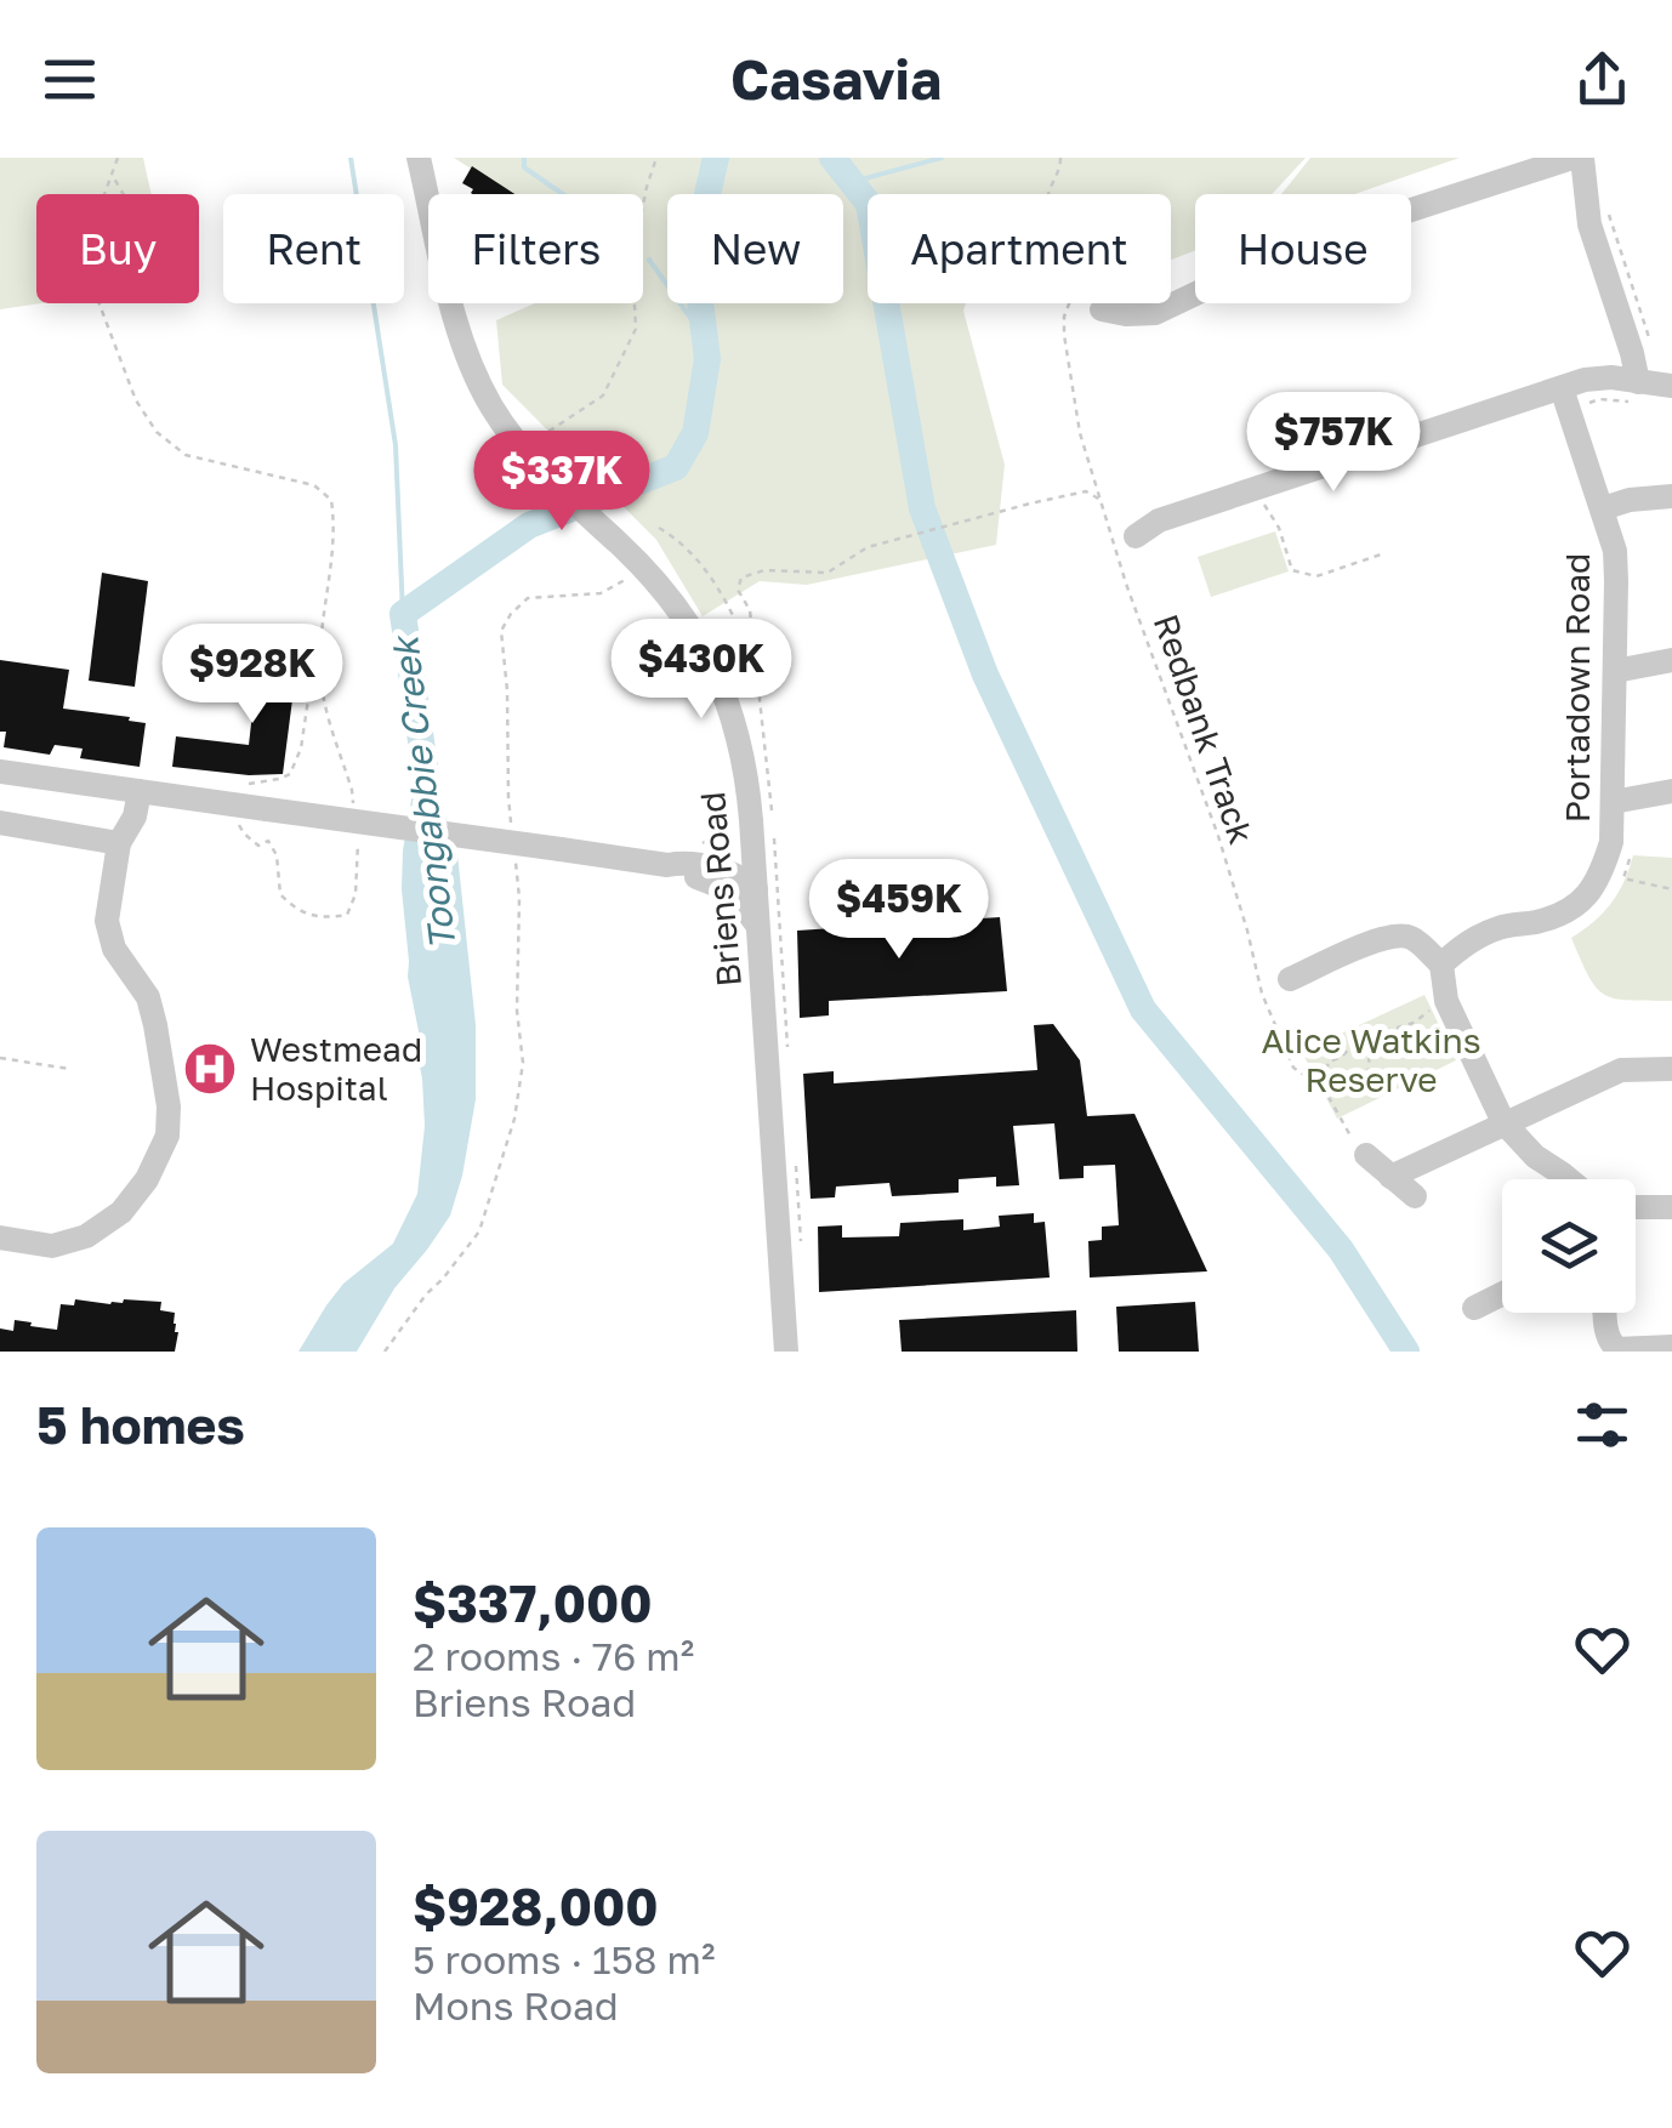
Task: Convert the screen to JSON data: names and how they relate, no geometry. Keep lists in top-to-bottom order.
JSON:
{
  "streets": {
    "street": ["Portadown Road", "Briens Road"],
    "path": ["Redbank Track"]
  },
  "water": ["Toongabbie Creek"],
  "parks": ["Alice Watkins Reserve"],
  "places": {
    "hospital": ["Westmead Hospital"]
  },
  "page": {
    "header": "Casavia",
    "chip": [
      "Buy",
      "Rent",
      "Filters",
      "New",
      "Apartment",
      "House"
    ],
    "price": [
      "$757K",
      "$337K",
      "$430K",
      "$928K",
      "$459K"
    ],
    "heading": "5 homes",
    "list": [
      {
        "name": "$337,000",
        "note": "2 rooms · 76 m² · Briens Road"
      },
      {
        "name": "$928,000",
        "note": "5 rooms · 158 m² · Mons Road"
      }
    ]
  }
}
